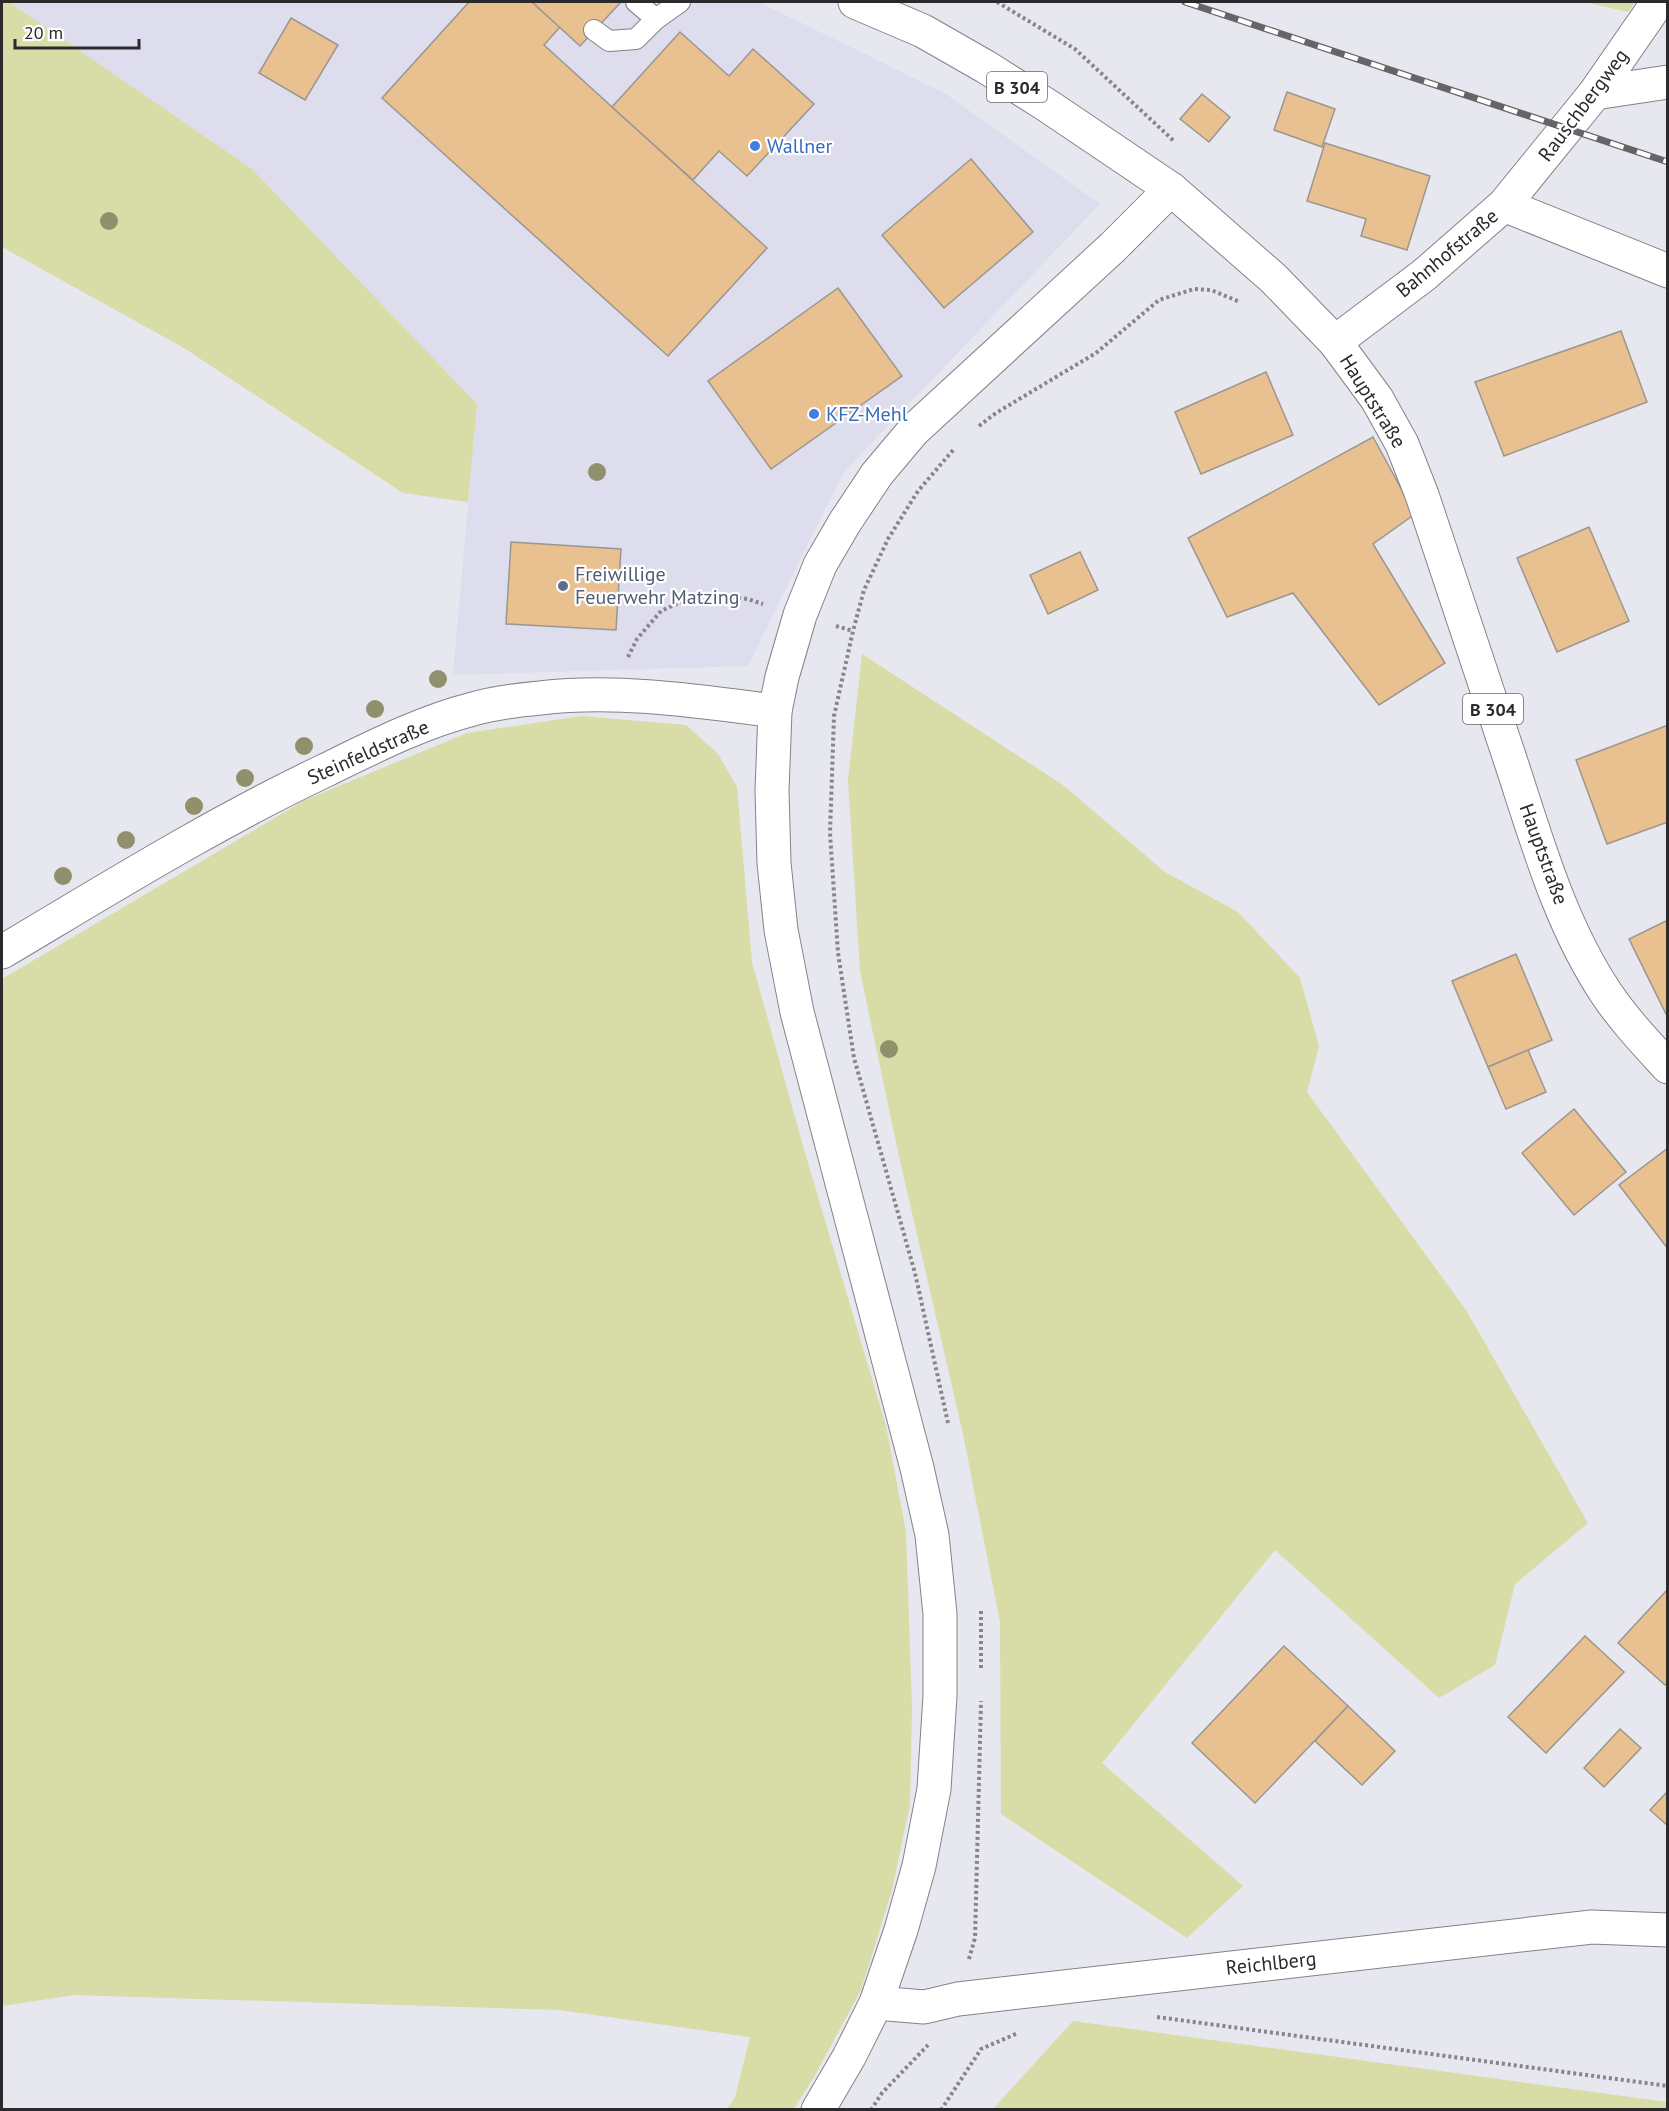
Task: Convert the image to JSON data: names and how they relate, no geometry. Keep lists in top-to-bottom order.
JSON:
{
  "streets": {
    "main road": [
      "B 304",
      "Rauschbergweg",
      "Bahnhofstraße",
      "Hauptstraße",
      "Steinfeldstraße",
      "Reichlberg"
    ]
  },
  "crossings": [
    ["Rauschbergweg", "Bahnhofstraße"],
    ["Bahnhofstraße", "Hauptstraße"]
  ],
  "places": ["Wallner", "KFZ-Mehl", "Freiwillige Feuerwehr Matzing"],
  "scale_bar": "20 m"
}
